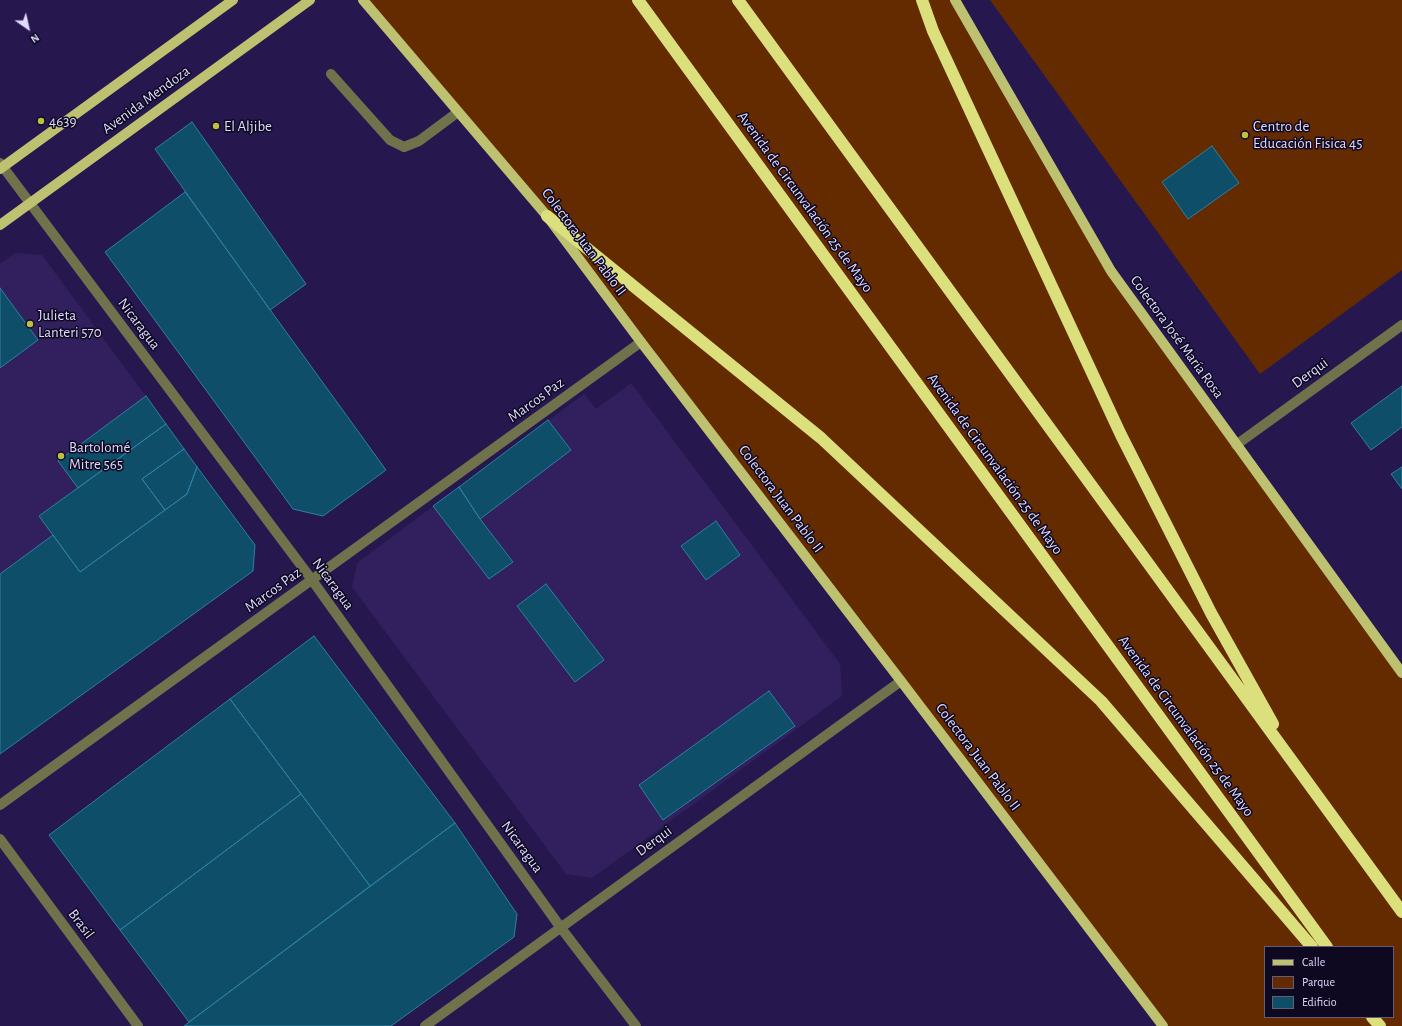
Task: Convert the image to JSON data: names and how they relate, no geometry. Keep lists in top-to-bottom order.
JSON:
{
  "streets": {
    "highway": ["Avenida de Circunvalación 25 de Mayo"],
    "main road": ["Avenida Mendoza", "Colectora Juan Pablo II", "Colectora José María Rosa"],
    "street": [
      "Nicaragua",
      "Derqui",
      "Marcos Paz",
      "Brasil"
    ]
  },
  "crossings": [
    ["Avenida Mendoza", "Nicaragua"],
    ["Colectora Juan Pablo II", "Derqui"],
    ["Colectora Juan Pablo II", "Marcos Paz"],
    ["Nicaragua", "Derqui"],
    ["Nicaragua", "Marcos Paz"],
    ["Colectora José María Rosa", "Derqui"]
  ],
  "places": [
    "4639",
    "El Aljibe",
    "Centro de Educación Fisica 45",
    "Julieta Lanteri 570",
    "Bartolomé Mitre 565"
  ],
  "legend": ["Calle", "Parque", "Edificio"],
  "north": "bottom right"
}
